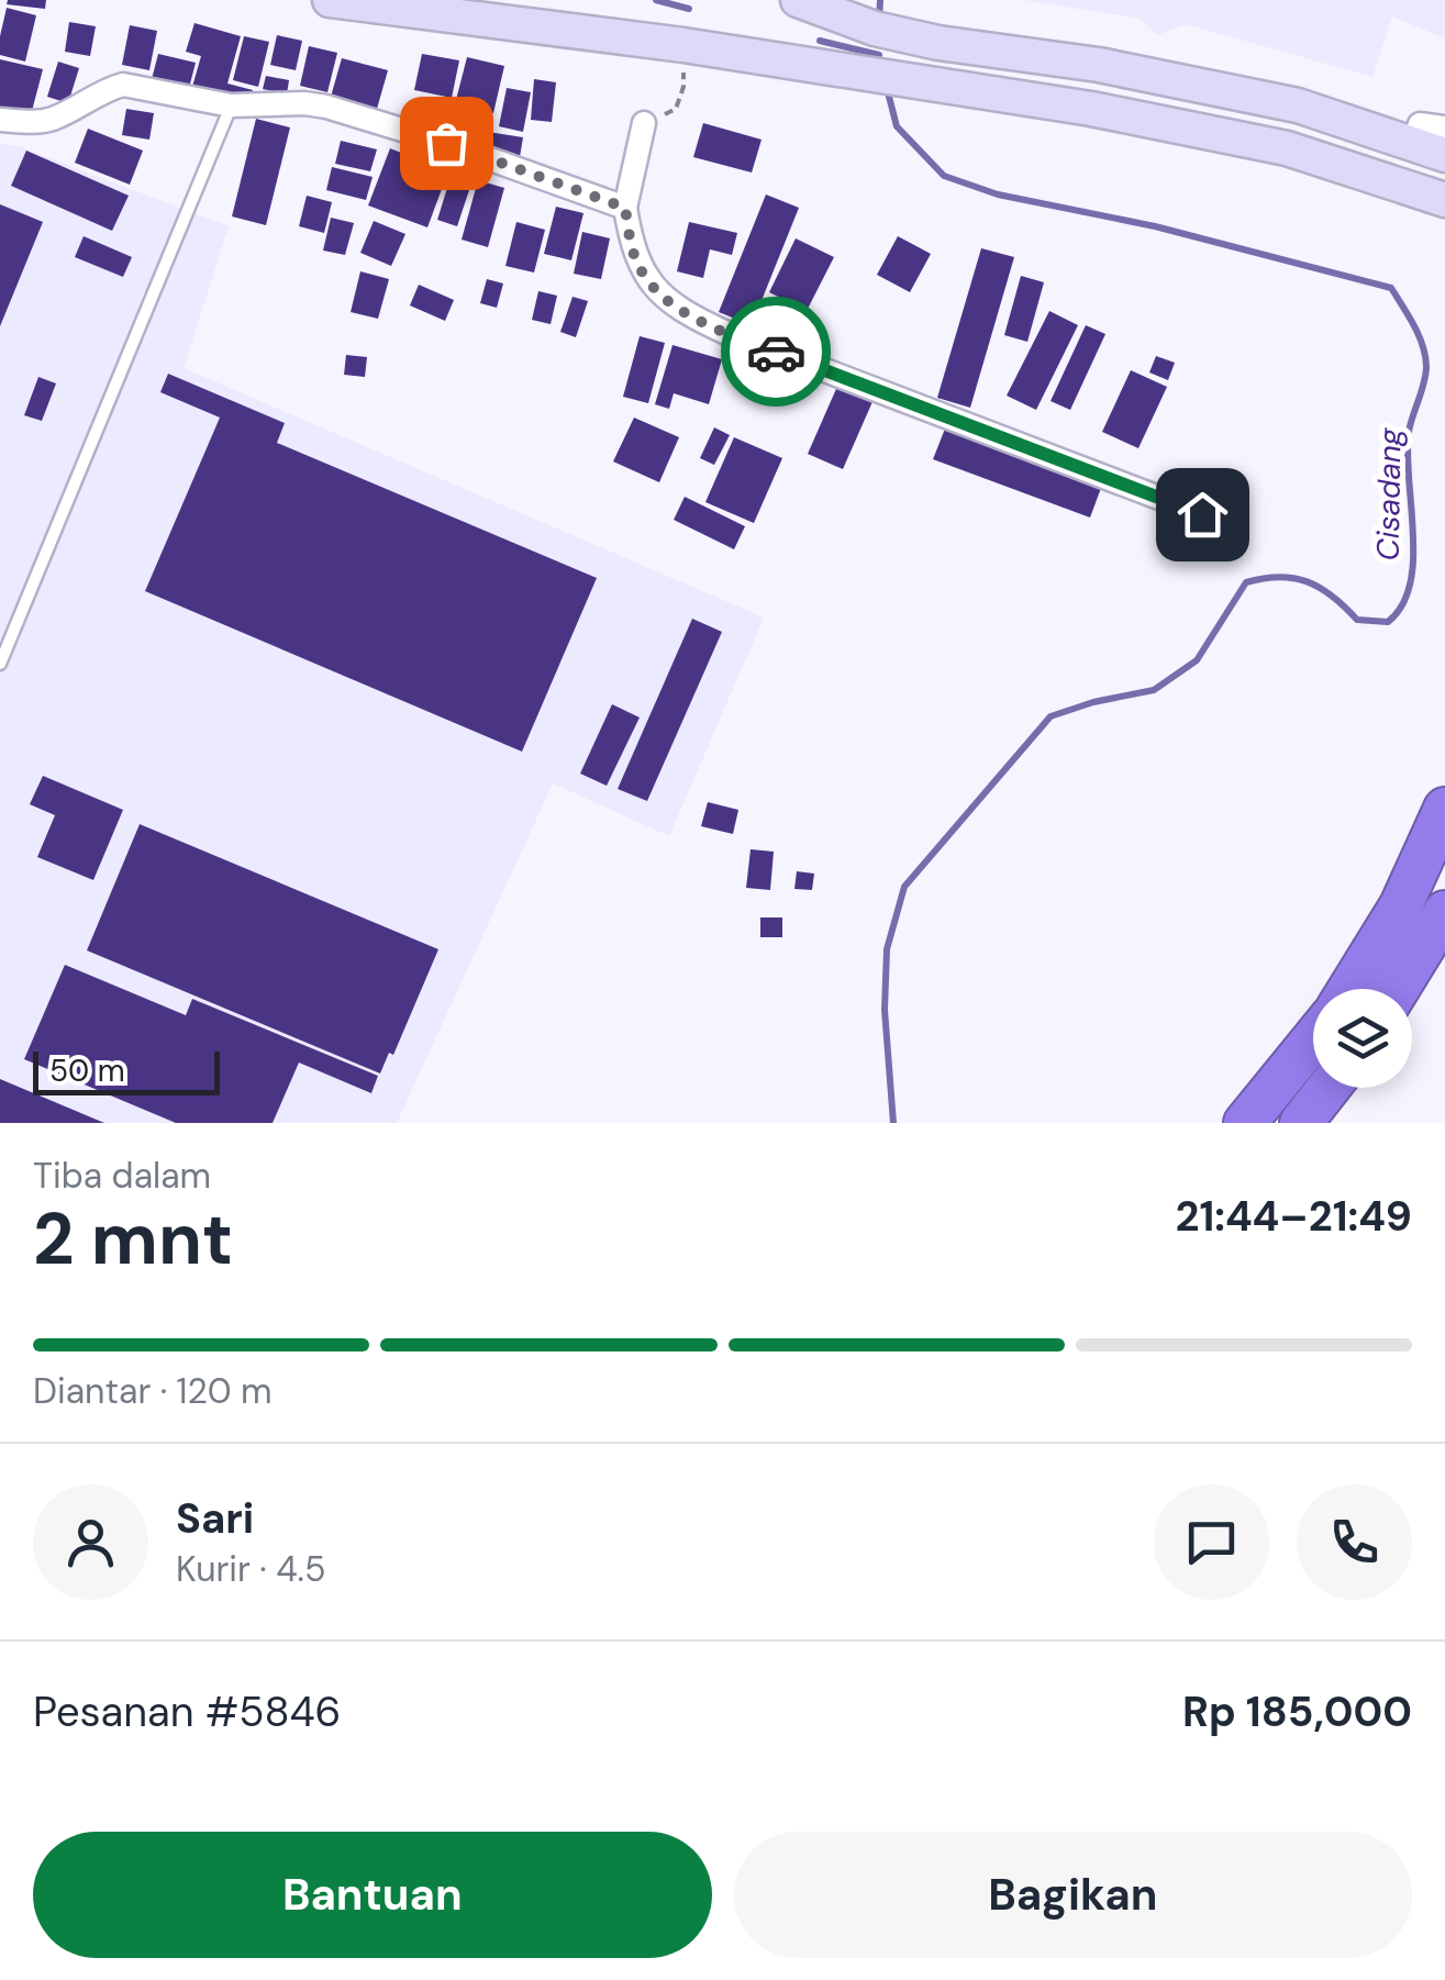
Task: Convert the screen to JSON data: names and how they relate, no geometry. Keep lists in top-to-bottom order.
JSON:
{
  "water": ["Cisadang"],
  "scale_bar": "50 m",
  "page": {
    "scale": "50 m",
    "heading": ["2 mnt", "Tiba dalam", "21:44–21:49"],
    "panel": [
      "Sari",
      "Kurir · 4.5",
      "Pesanan #5846",
      "Rp 185,000"
    ],
    "bar": "Diantar · 120 m",
    "buttons": ["Bantuan", "Bagikan"]
  }
}
